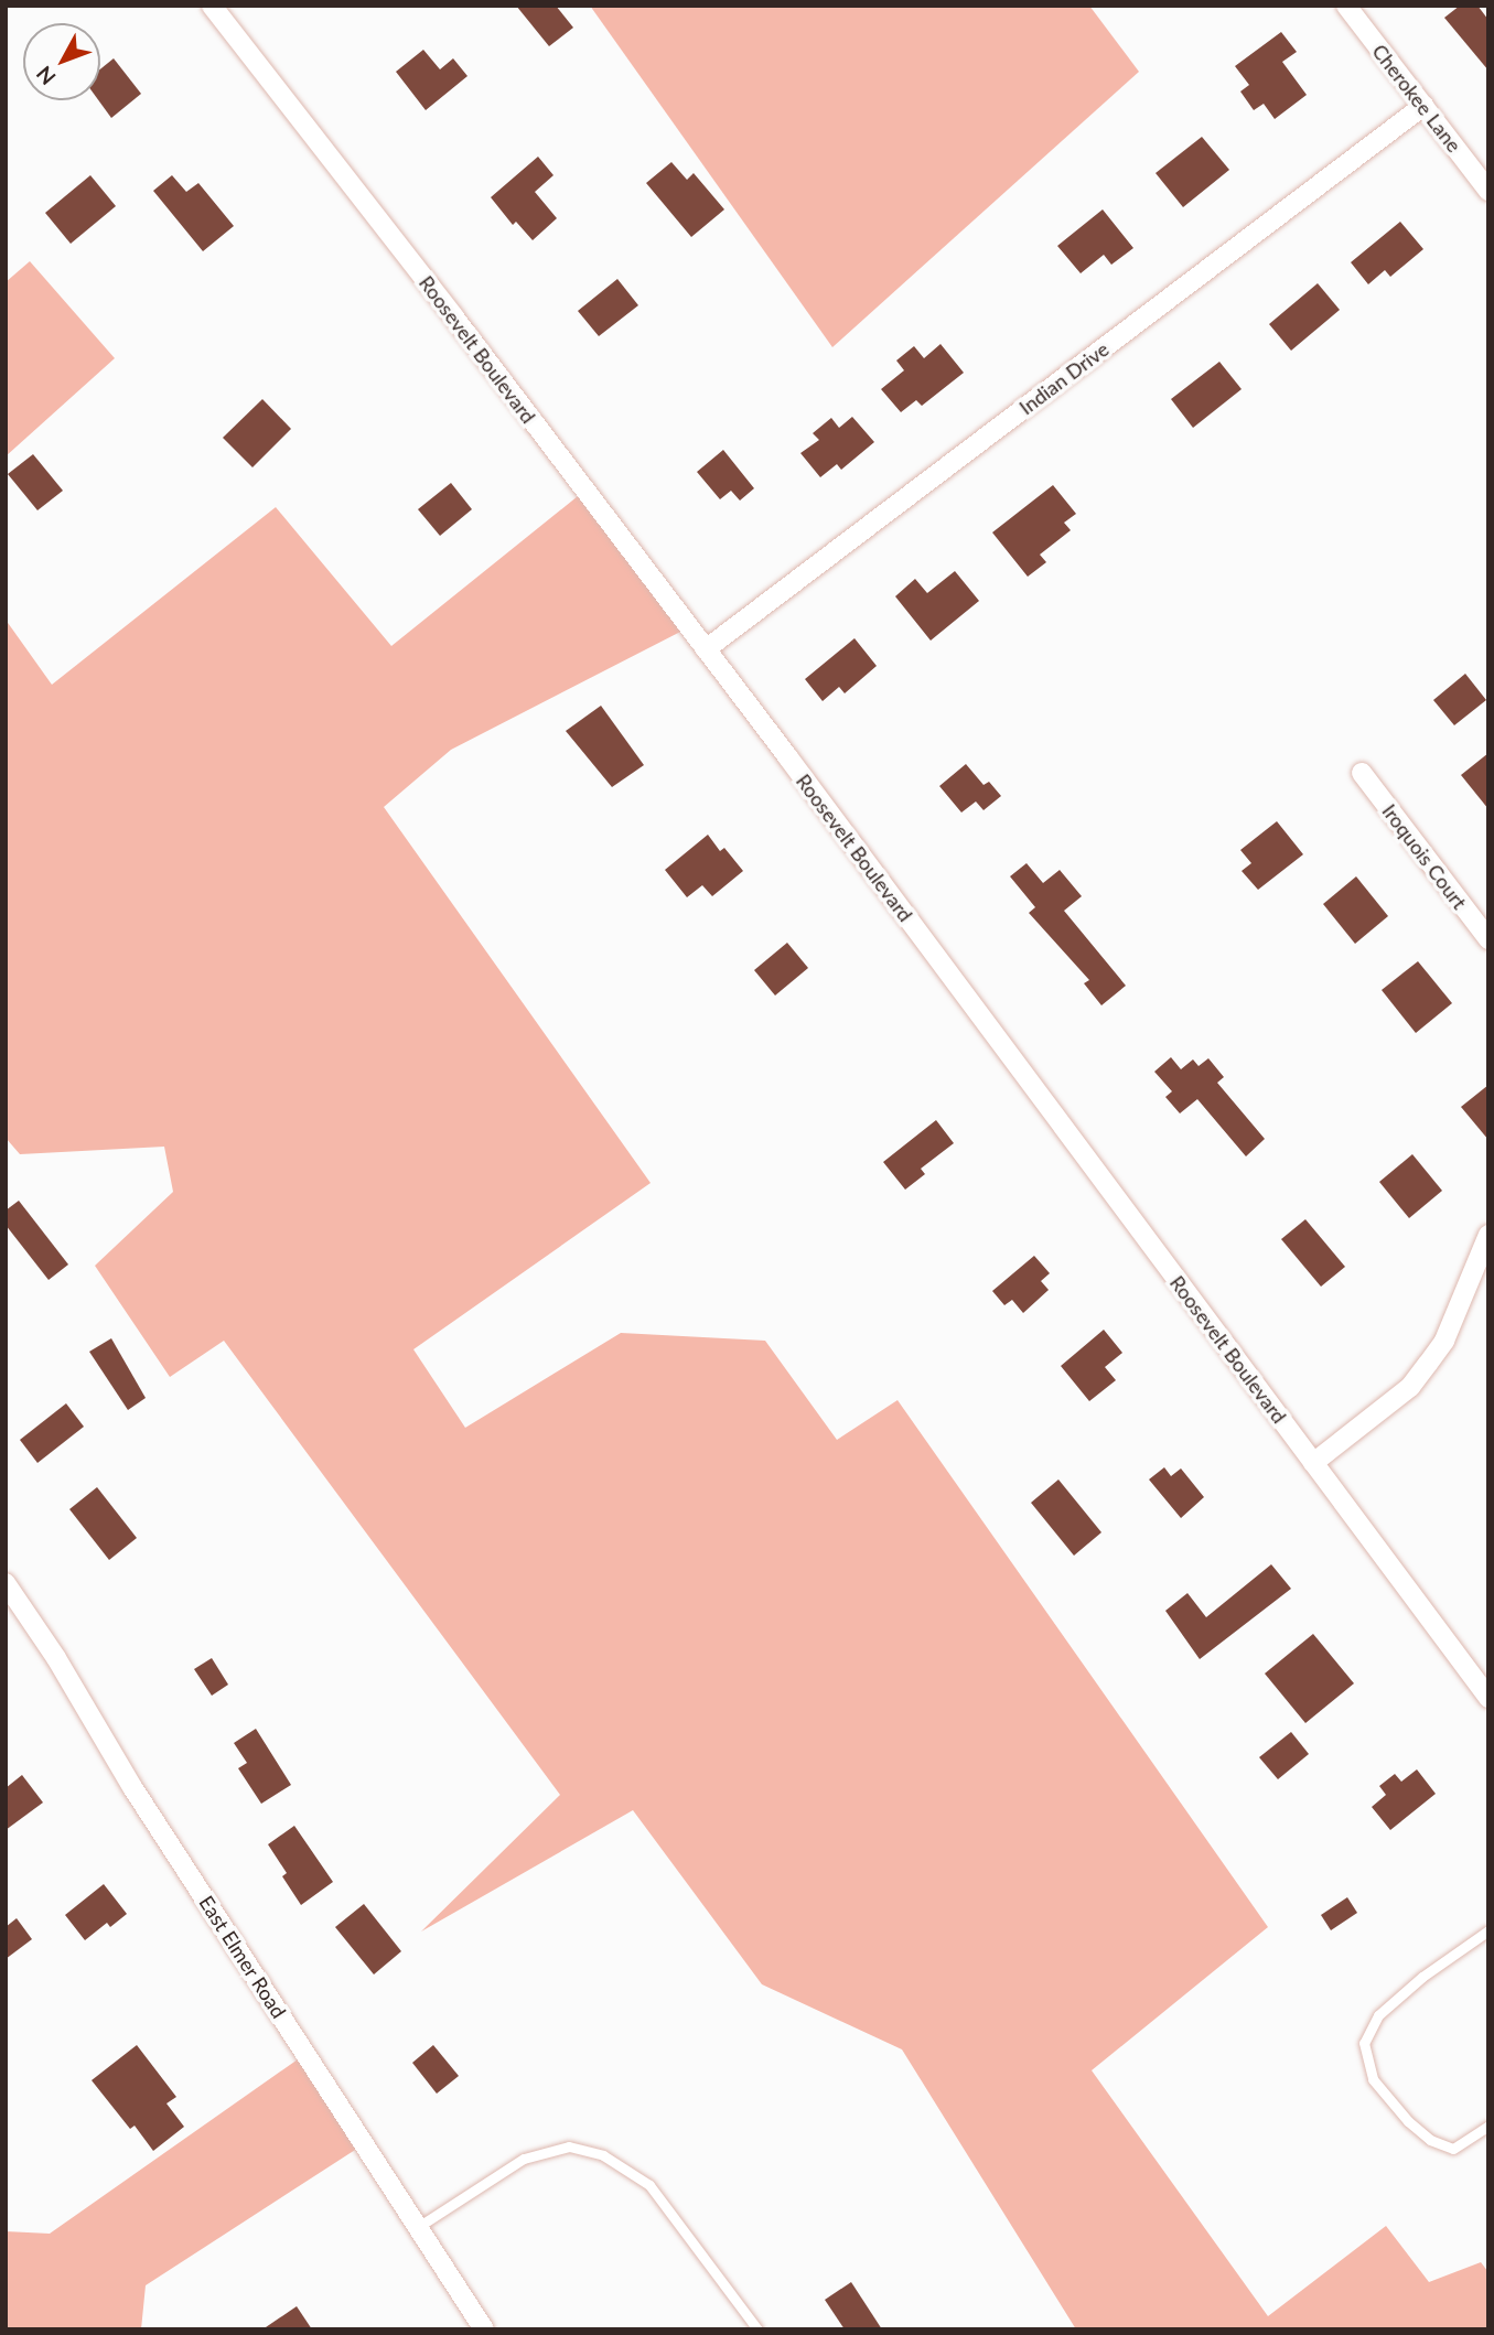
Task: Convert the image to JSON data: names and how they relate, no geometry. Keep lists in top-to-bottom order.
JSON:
{
  "streets": {
    "street": [
      "Cherokee Lane",
      "Roosevelt Boulevard",
      "Indian Drive",
      "Iroquois Court",
      "East Elmer Road"
    ]
  },
  "crossings": [
    ["Cherokee Lane", "Indian Drive"],
    ["Roosevelt Boulevard", "Indian Drive"]
  ],
  "north": "bottom left"
}
